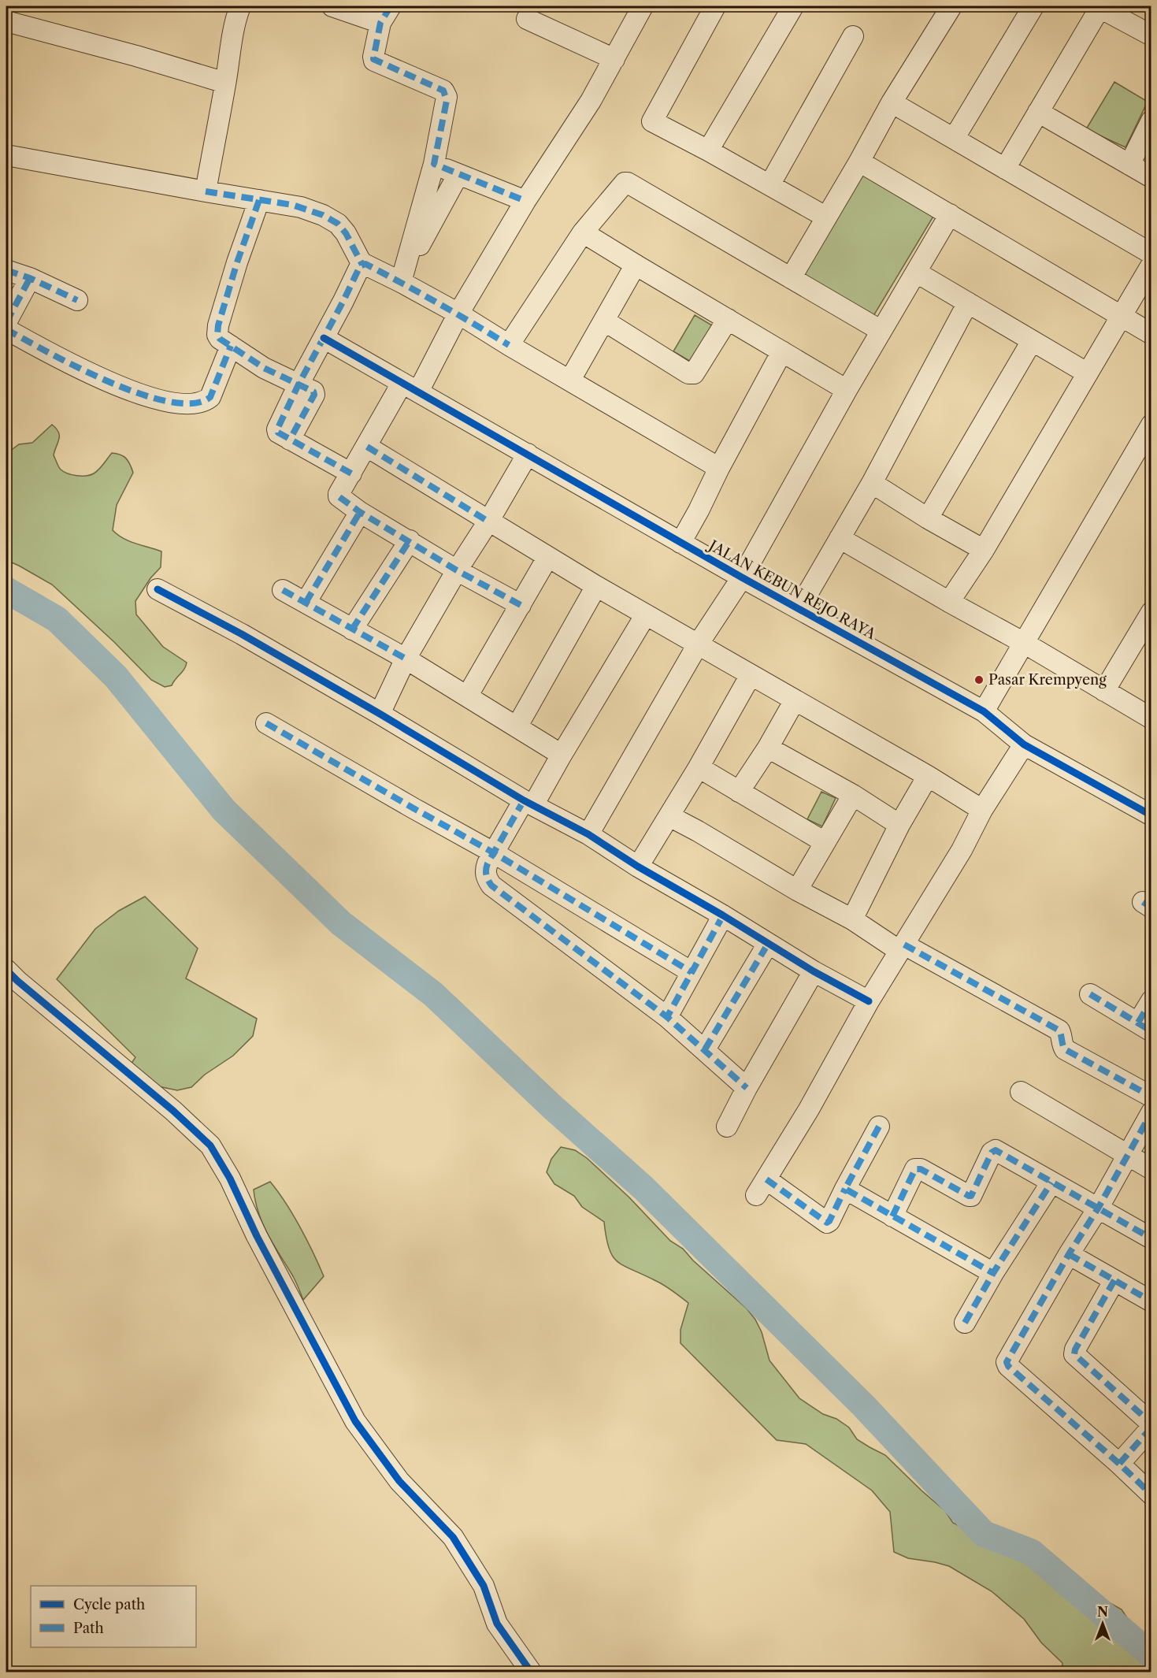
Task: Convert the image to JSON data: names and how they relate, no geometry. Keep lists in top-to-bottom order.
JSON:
{
  "streets": {
    "street": ["JALAN KEBUN REJO RAYA"]
  },
  "places": ["Pasar Krempyeng"],
  "legend": ["Cycle path", "Path"],
  "north": "top"
}
